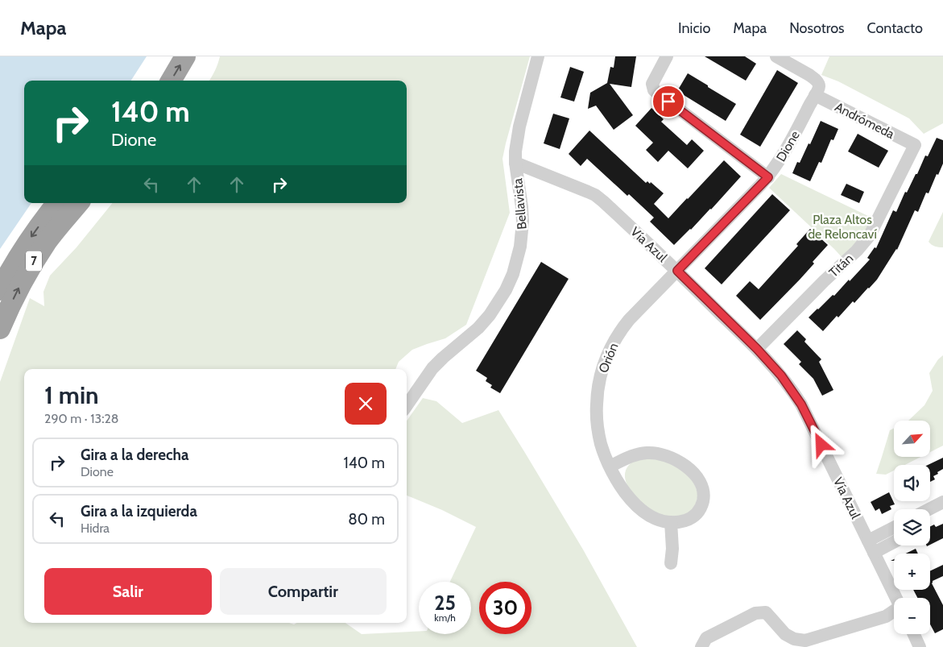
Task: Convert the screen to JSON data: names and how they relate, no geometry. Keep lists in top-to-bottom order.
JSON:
{
  "streets": {
    "highway": ["7"],
    "street": [
      "Andrómeda",
      "Dione",
      "Bellavista",
      "Vía Azul",
      "Titán",
      "Orión"
    ]
  },
  "crossings": [
    ["Andrómeda", "Dione"],
    ["Andrómeda", "Titán"],
    ["Dione", "Vía Azul"],
    ["Dione", "Orión"],
    ["Bellavista", "Vía Azul"],
    ["Vía Azul", "Titán"],
    ["Vía Azul", "Orión"]
  ],
  "parks": ["Plaza Altos de Reloncaví"],
  "north": "top right",
  "page": {
    "header": "Mapa",
    "nav": [
      "Inicio",
      "Mapa",
      "Nosotros",
      "Contacto"
    ],
    "turn": ["140 m", "Dione"],
    "heading": ["1 min", "290 m · 13:28"],
    "map_buttons": ["+", "−"],
    "list": [
      {
        "name": "Gira a la derecha",
        "note": "Dione",
        "value": "140 m"
      },
      {
        "name": "Gira a la izquierda",
        "note": "Hidra",
        "value": "80 m"
      }
    ],
    "buttons": ["Salir", "Compartir"],
    "speed": "25 km/h",
    "limit": "30"
  }
}
